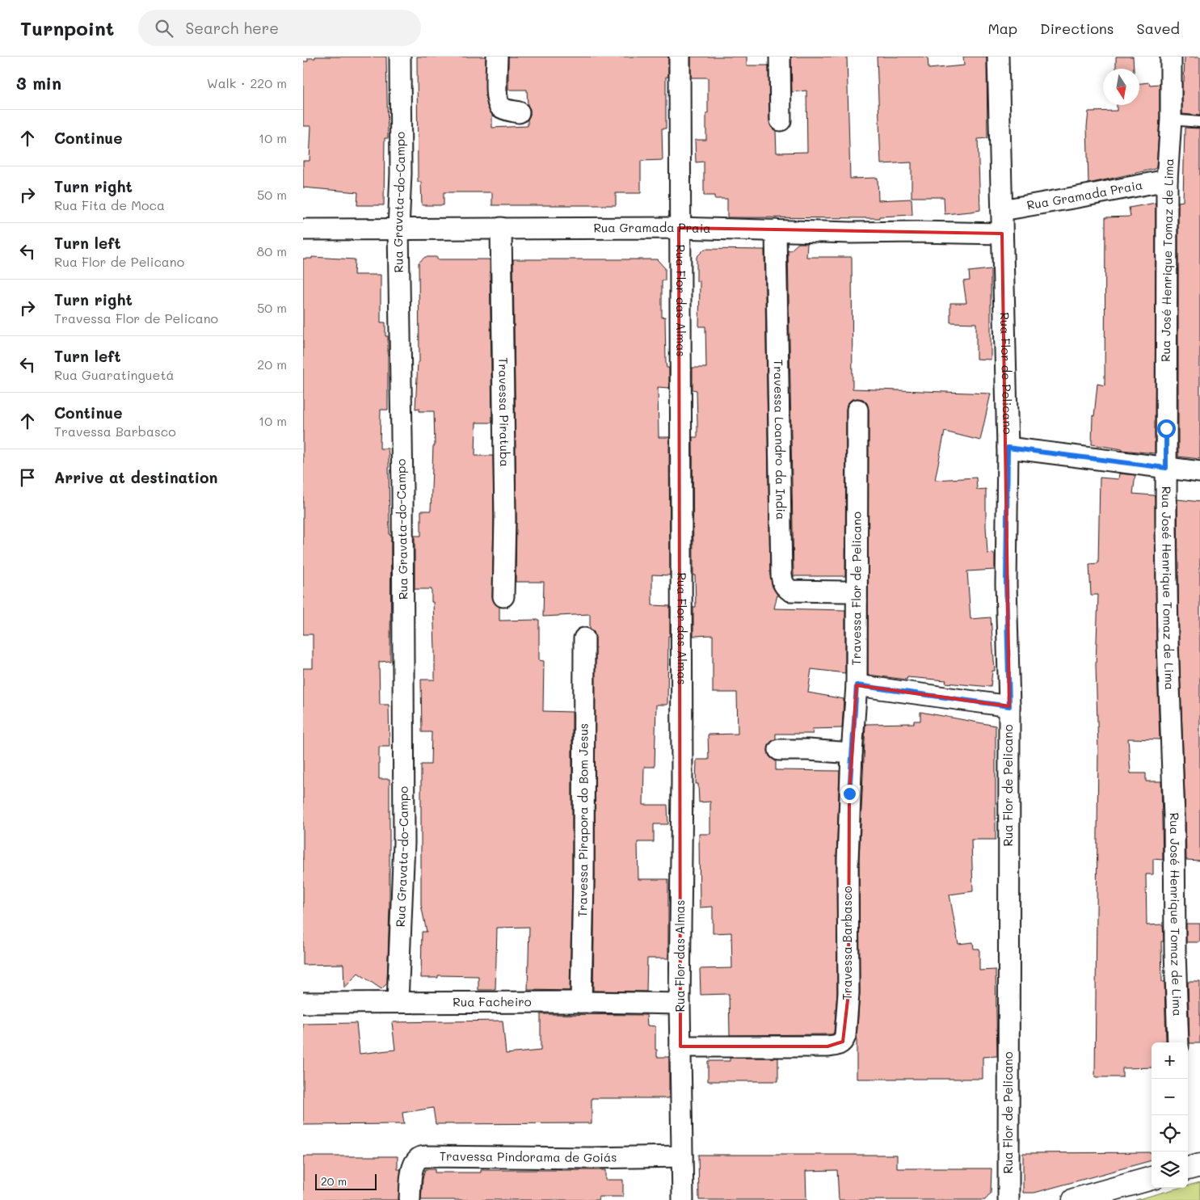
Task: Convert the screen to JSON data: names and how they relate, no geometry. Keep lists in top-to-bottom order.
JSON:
{
  "streets": {
    "street": [
      "Rua Gramada Praia",
      "Rua Gravata-do-Campo",
      "Rua José Henrique Tomaz de Lima",
      "Rua Flor das Almas",
      "Rua Flor de Pelicano",
      "Travessa Piratuba",
      "Travessa Loandro da India",
      "Travessa Flor de Pelicano",
      "Travessa Pirapora do Bom Jesus",
      "Travessa Barbasco",
      "Rua Facheiro",
      "Travessa Pindorama de Goiás"
    ]
  },
  "crossings": [
    ["Rua Gramada Praia", "Rua Gravata-do-Campo"],
    ["Rua Gramada Praia", "Rua José Henrique Tomaz de Lima"],
    ["Rua Gramada Praia", "Rua Flor das Almas"],
    ["Rua Gramada Praia", "Rua Flor de Pelicano"],
    ["Rua Gramada Praia", "Travessa Piratuba"],
    ["Rua Gramada Praia", "Travessa Loandro da India"],
    ["Rua Gravata-do-Campo", "Rua Facheiro"],
    ["Rua Flor das Almas", "Travessa Barbasco"],
    ["Rua Flor das Almas", "Rua Facheiro"],
    ["Rua Flor das Almas", "Travessa Pindorama de Goiás"],
    ["Travessa Flor de Pelicano", "Travessa Barbasco"],
    ["Travessa Pirapora do Bom Jesus", "Rua Facheiro"]
  ],
  "scale_bar": "20 m",
  "north": "bottom",
  "page": {
    "header": "Turnpoint",
    "search": "Search here",
    "nav": ["Map", "Directions", "Saved"],
    "heading": ["3 min", "Walk · 220 m"],
    "list": [
      ["Continue", "10 m"],
      ["Turn right", "Rua Fita de Moca", "50 m"],
      ["Turn left", "Rua Flor de Pelicano", "80 m"],
      ["Turn right", "Travessa Flor de Pelicano", "50 m"],
      ["Turn left", "Rua Guaratinguetá", "20 m"],
      ["Continue", "Travessa Barbasco", "10 m"],
      "Arrive at destination"
    ],
    "map_buttons": ["+", "−"],
    "scale": "20 m"
  }
}
